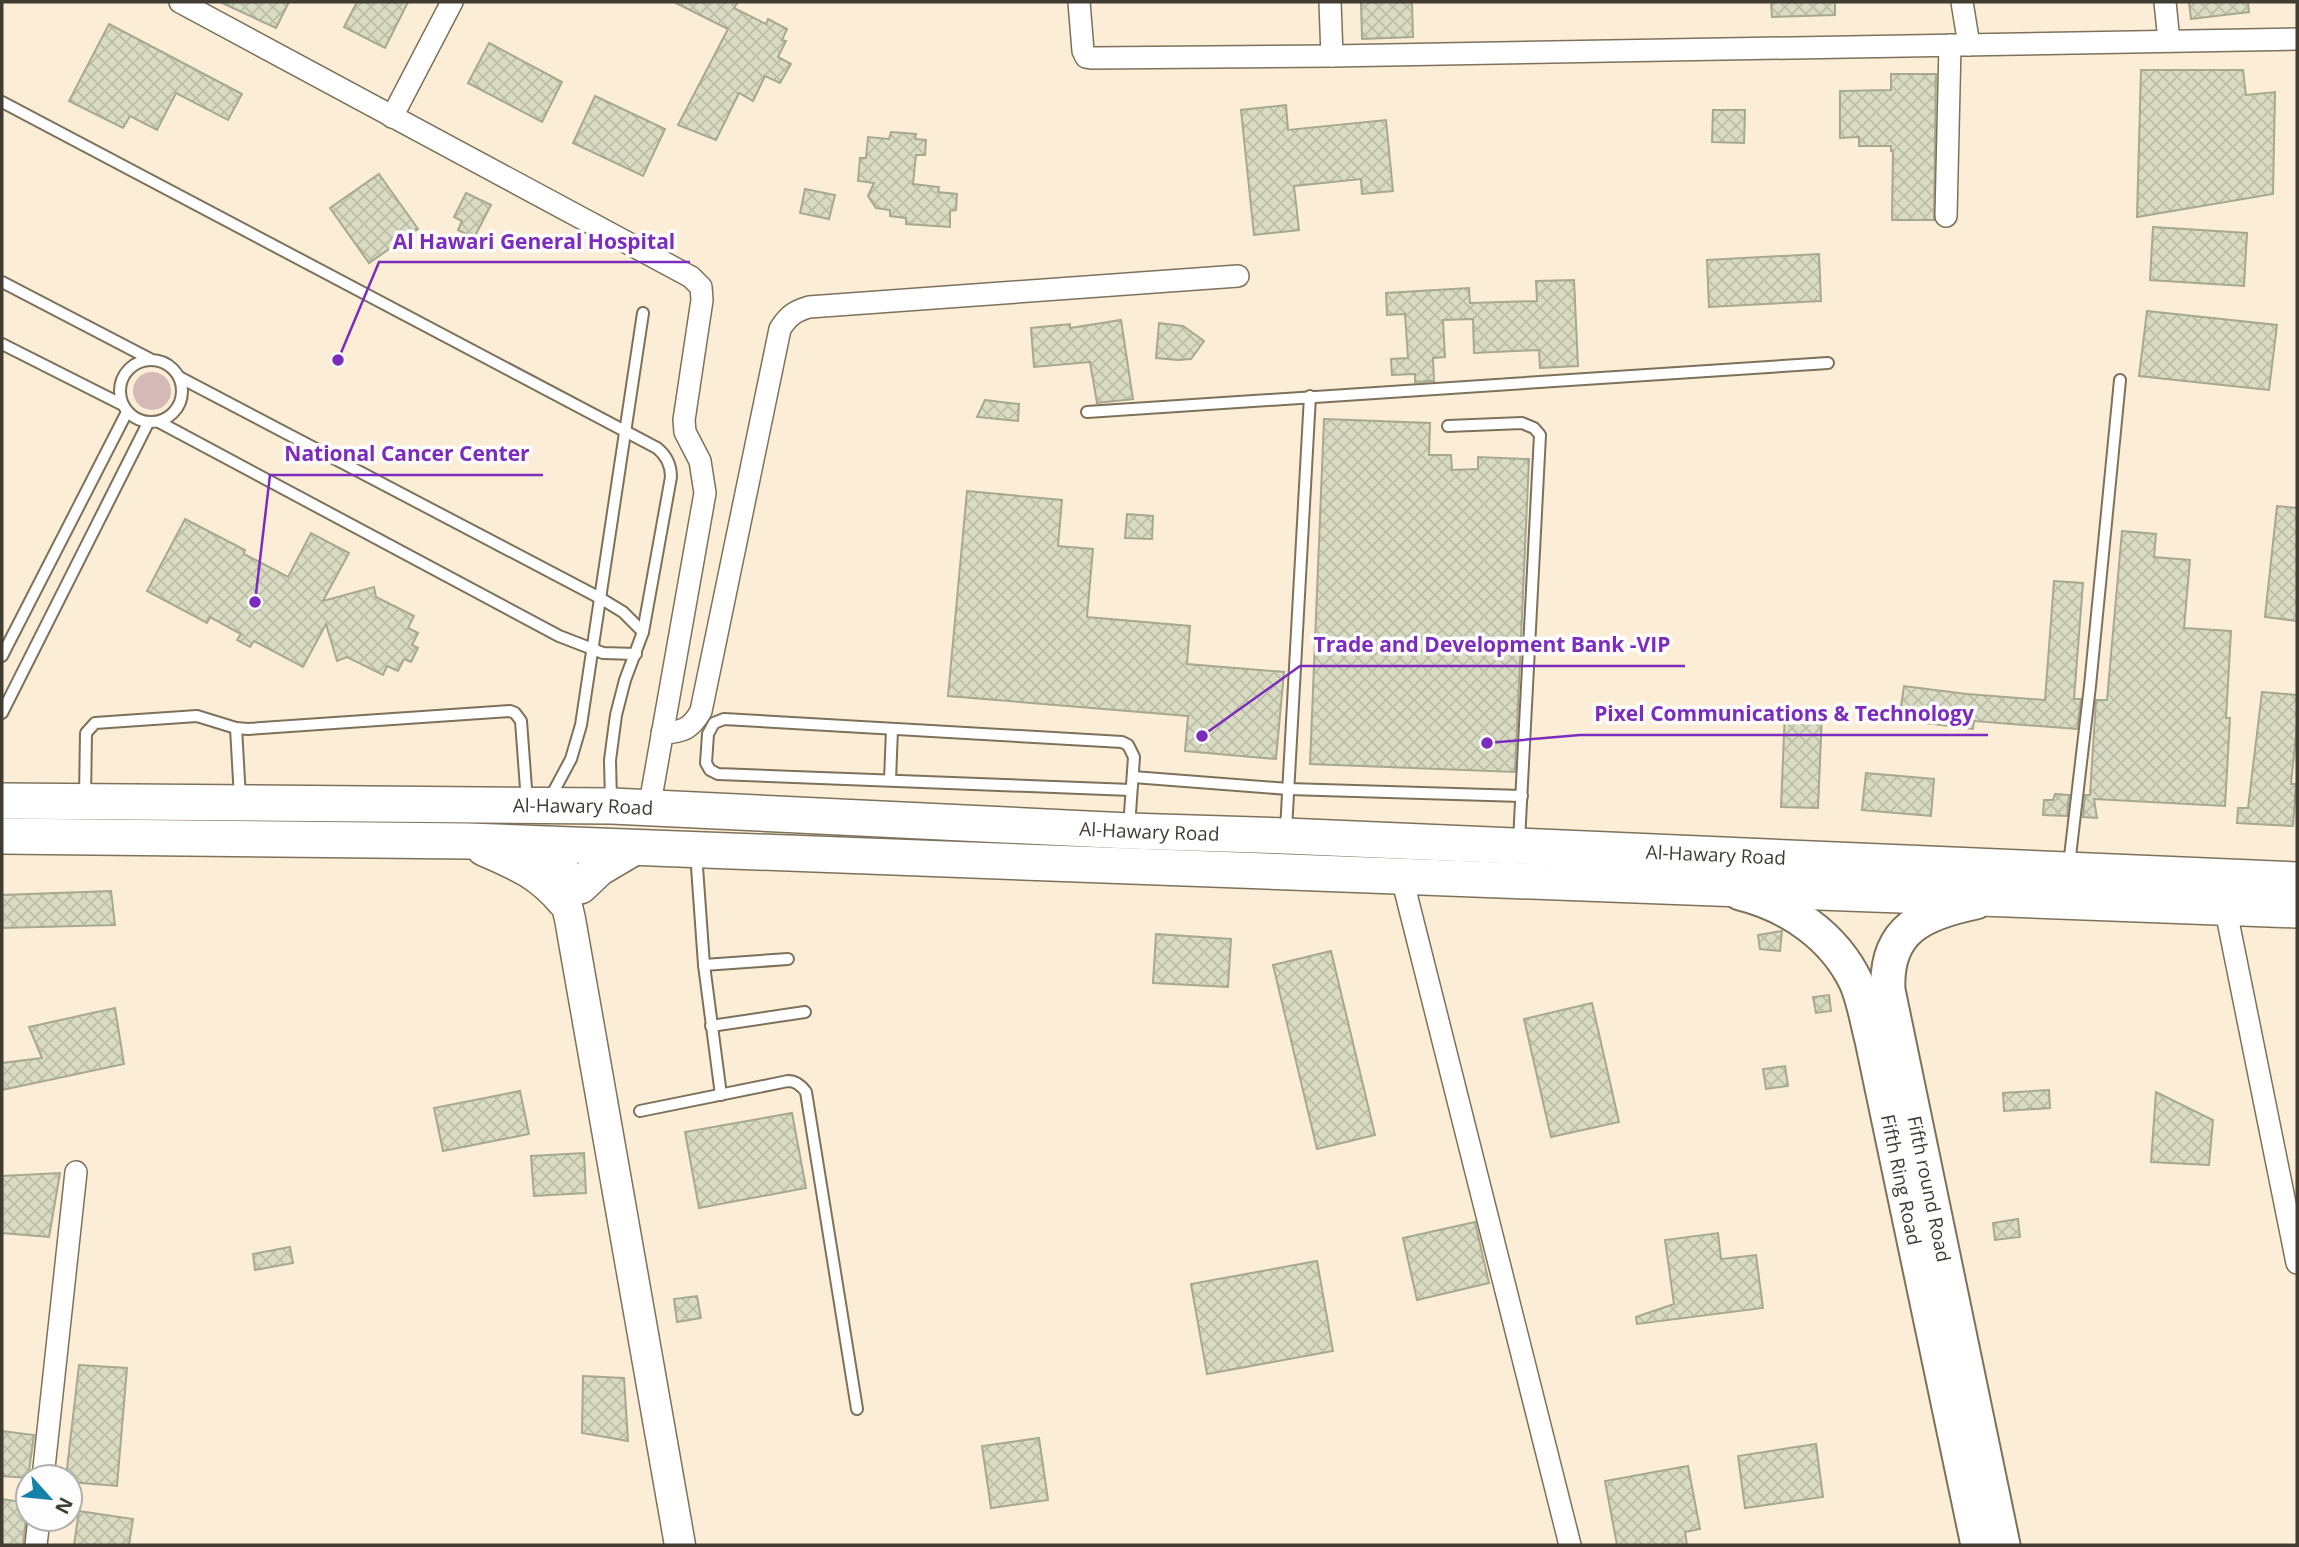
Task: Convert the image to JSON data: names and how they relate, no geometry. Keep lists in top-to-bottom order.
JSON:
{
  "streets": {
    "highway": ["Al-Hawary Road"],
    "main road": ["Fifth Ring Road", "Fifth round Road"]
  },
  "crossings": [
    ["Al-Hawary Road", "Fifth Ring Road"],
    ["Al-Hawary Road", "Fifth round Road"]
  ],
  "places": [
    "Al Hawari General Hospital",
    "National Cancer Center",
    "Trade and Development Bank -VIP",
    "Pixel Communications & Technology"
  ],
  "north": "bottom right"
}
